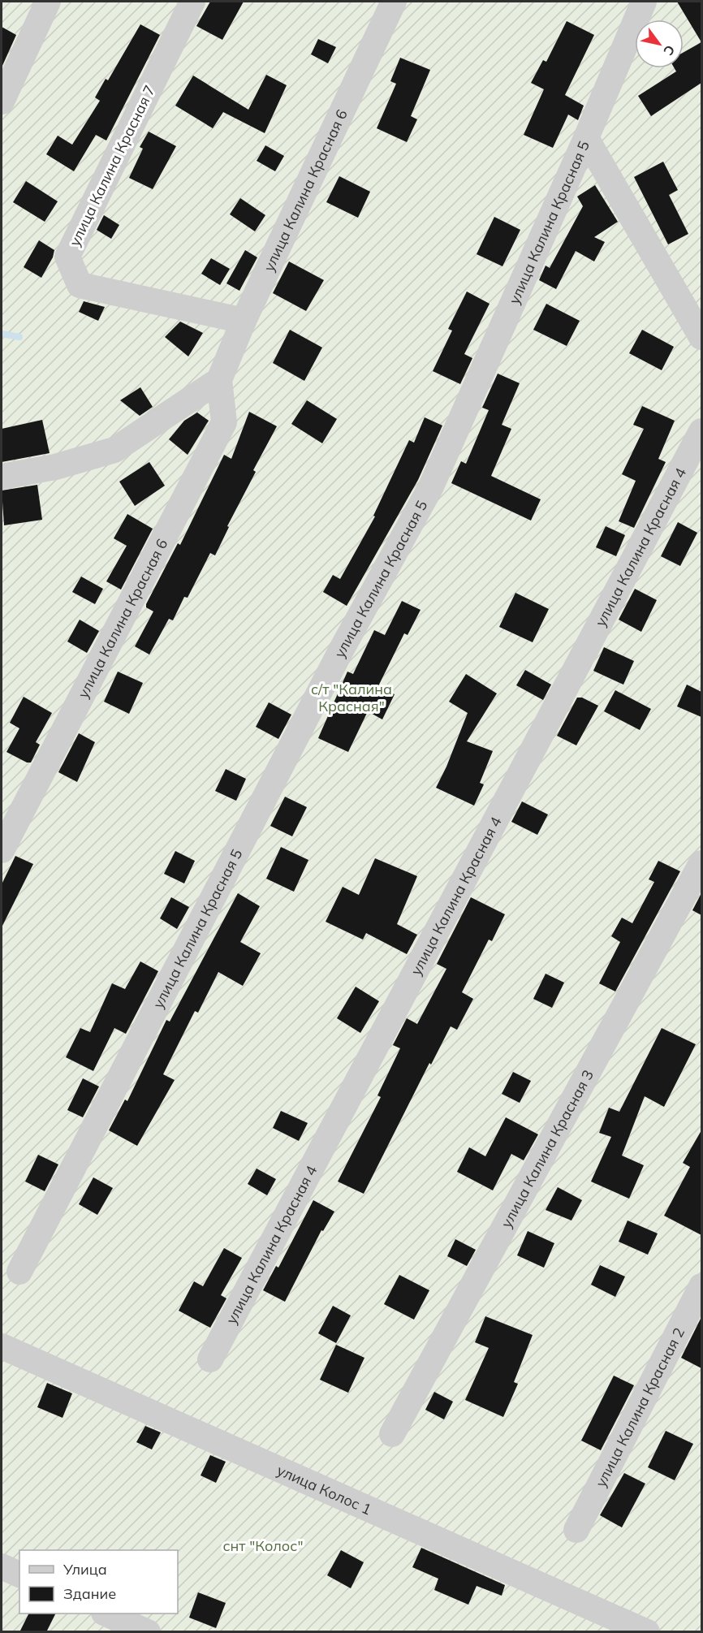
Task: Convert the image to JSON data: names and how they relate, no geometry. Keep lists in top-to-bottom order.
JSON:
{
  "streets": {
    "street": [
      "улица Калина Красная 7",
      "улица Калина Красная 6",
      "улица Калина Красная 5",
      "улица Калина Красная 4",
      "улица Калина Красная 3",
      "улица Калина Красная 2",
      "улица Колос 1"
    ]
  },
  "crossings": [
    ["улица Калина Красная 7", "улица Калина Красная 6"]
  ],
  "parks": ["с/т \"Калина Красная\"", "снт \"Колос\""],
  "legend": ["Улица", "Здание"],
  "north": "bottom right"
}
